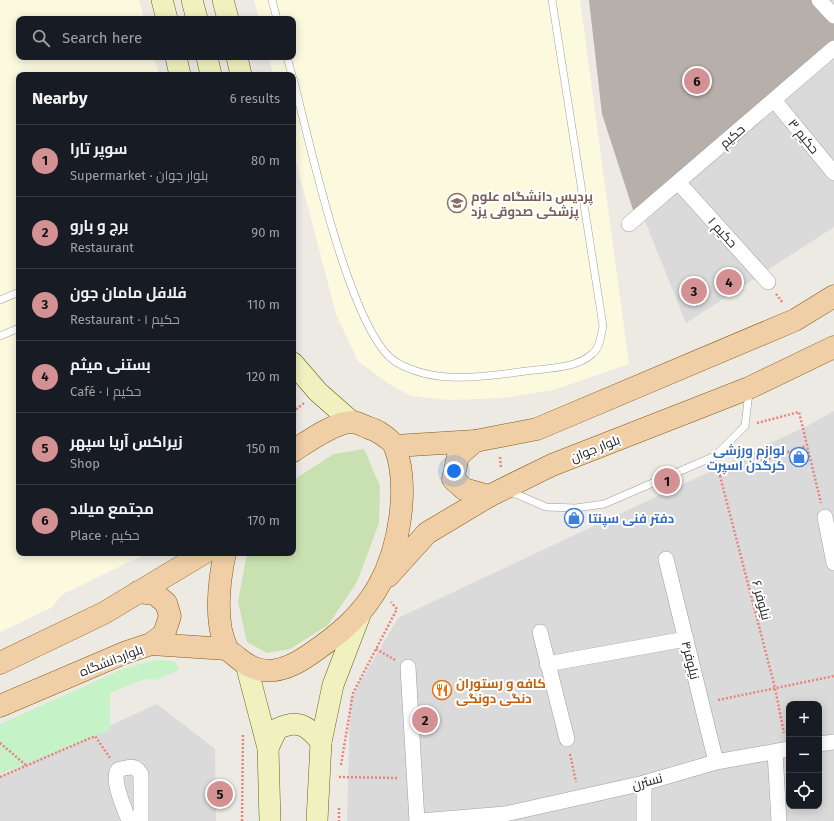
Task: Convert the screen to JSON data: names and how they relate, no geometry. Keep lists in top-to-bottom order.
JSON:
{
  "streets": {
    "main road": ["بلوار جوان", "بلواردانشگاه"],
    "street": [
      "حکیم",
      "حکیم ۳",
      "حکیم ۱",
      "نیلوفر۴",
      "نسترن"
    ],
    "path": ["نیلوفر ۶"]
  },
  "crossings": [
    ["حکیم", "حکیم ۳"],
    ["حکیم", "حکیم ۱"],
    ["نیلوفر ۶", "نسترن"],
    ["نیلوفر۴", "نسترن"]
  ],
  "places": {
    "school or university": ["پردیس دانشگاه علوم پزشکی صدوقی یزد"],
    "shop": ["لوازم ورزشی کرگدن اسپرت", "دفتر فنی سپنتا"],
    "restaurant": ["کافه و رستوران دنگی دونگی"]
  },
  "page": {
    "search": "Search here",
    "pins": [
      "6",
      "4",
      "3",
      "1",
      "2",
      "5"
    ],
    "heading": ["Nearby", "6 results"],
    "list": [
      {
        "mark": "1",
        "name": "سوپر تارا",
        "note": "Supermarket · بلوار جوان",
        "value": "80 m"
      },
      {
        "mark": "2",
        "name": "برج و بارو",
        "note": "Restaurant",
        "value": "90 m"
      },
      {
        "mark": "3",
        "name": "فلافل مامان جون",
        "note": "Restaurant · حکیم ۱",
        "value": "110 m"
      },
      {
        "mark": "4",
        "name": "بستنی میثم",
        "note": "Café · حکیم ۱",
        "value": "120 m"
      },
      {
        "mark": "5",
        "name": "زیراکس آریا سپهر",
        "note": "Shop",
        "value": "150 m"
      },
      {
        "mark": "6",
        "name": "مجتمع میلاد",
        "note": "Place · حکیم",
        "value": "170 m"
      }
    ],
    "map_buttons": ["+", "−"]
  }
}
